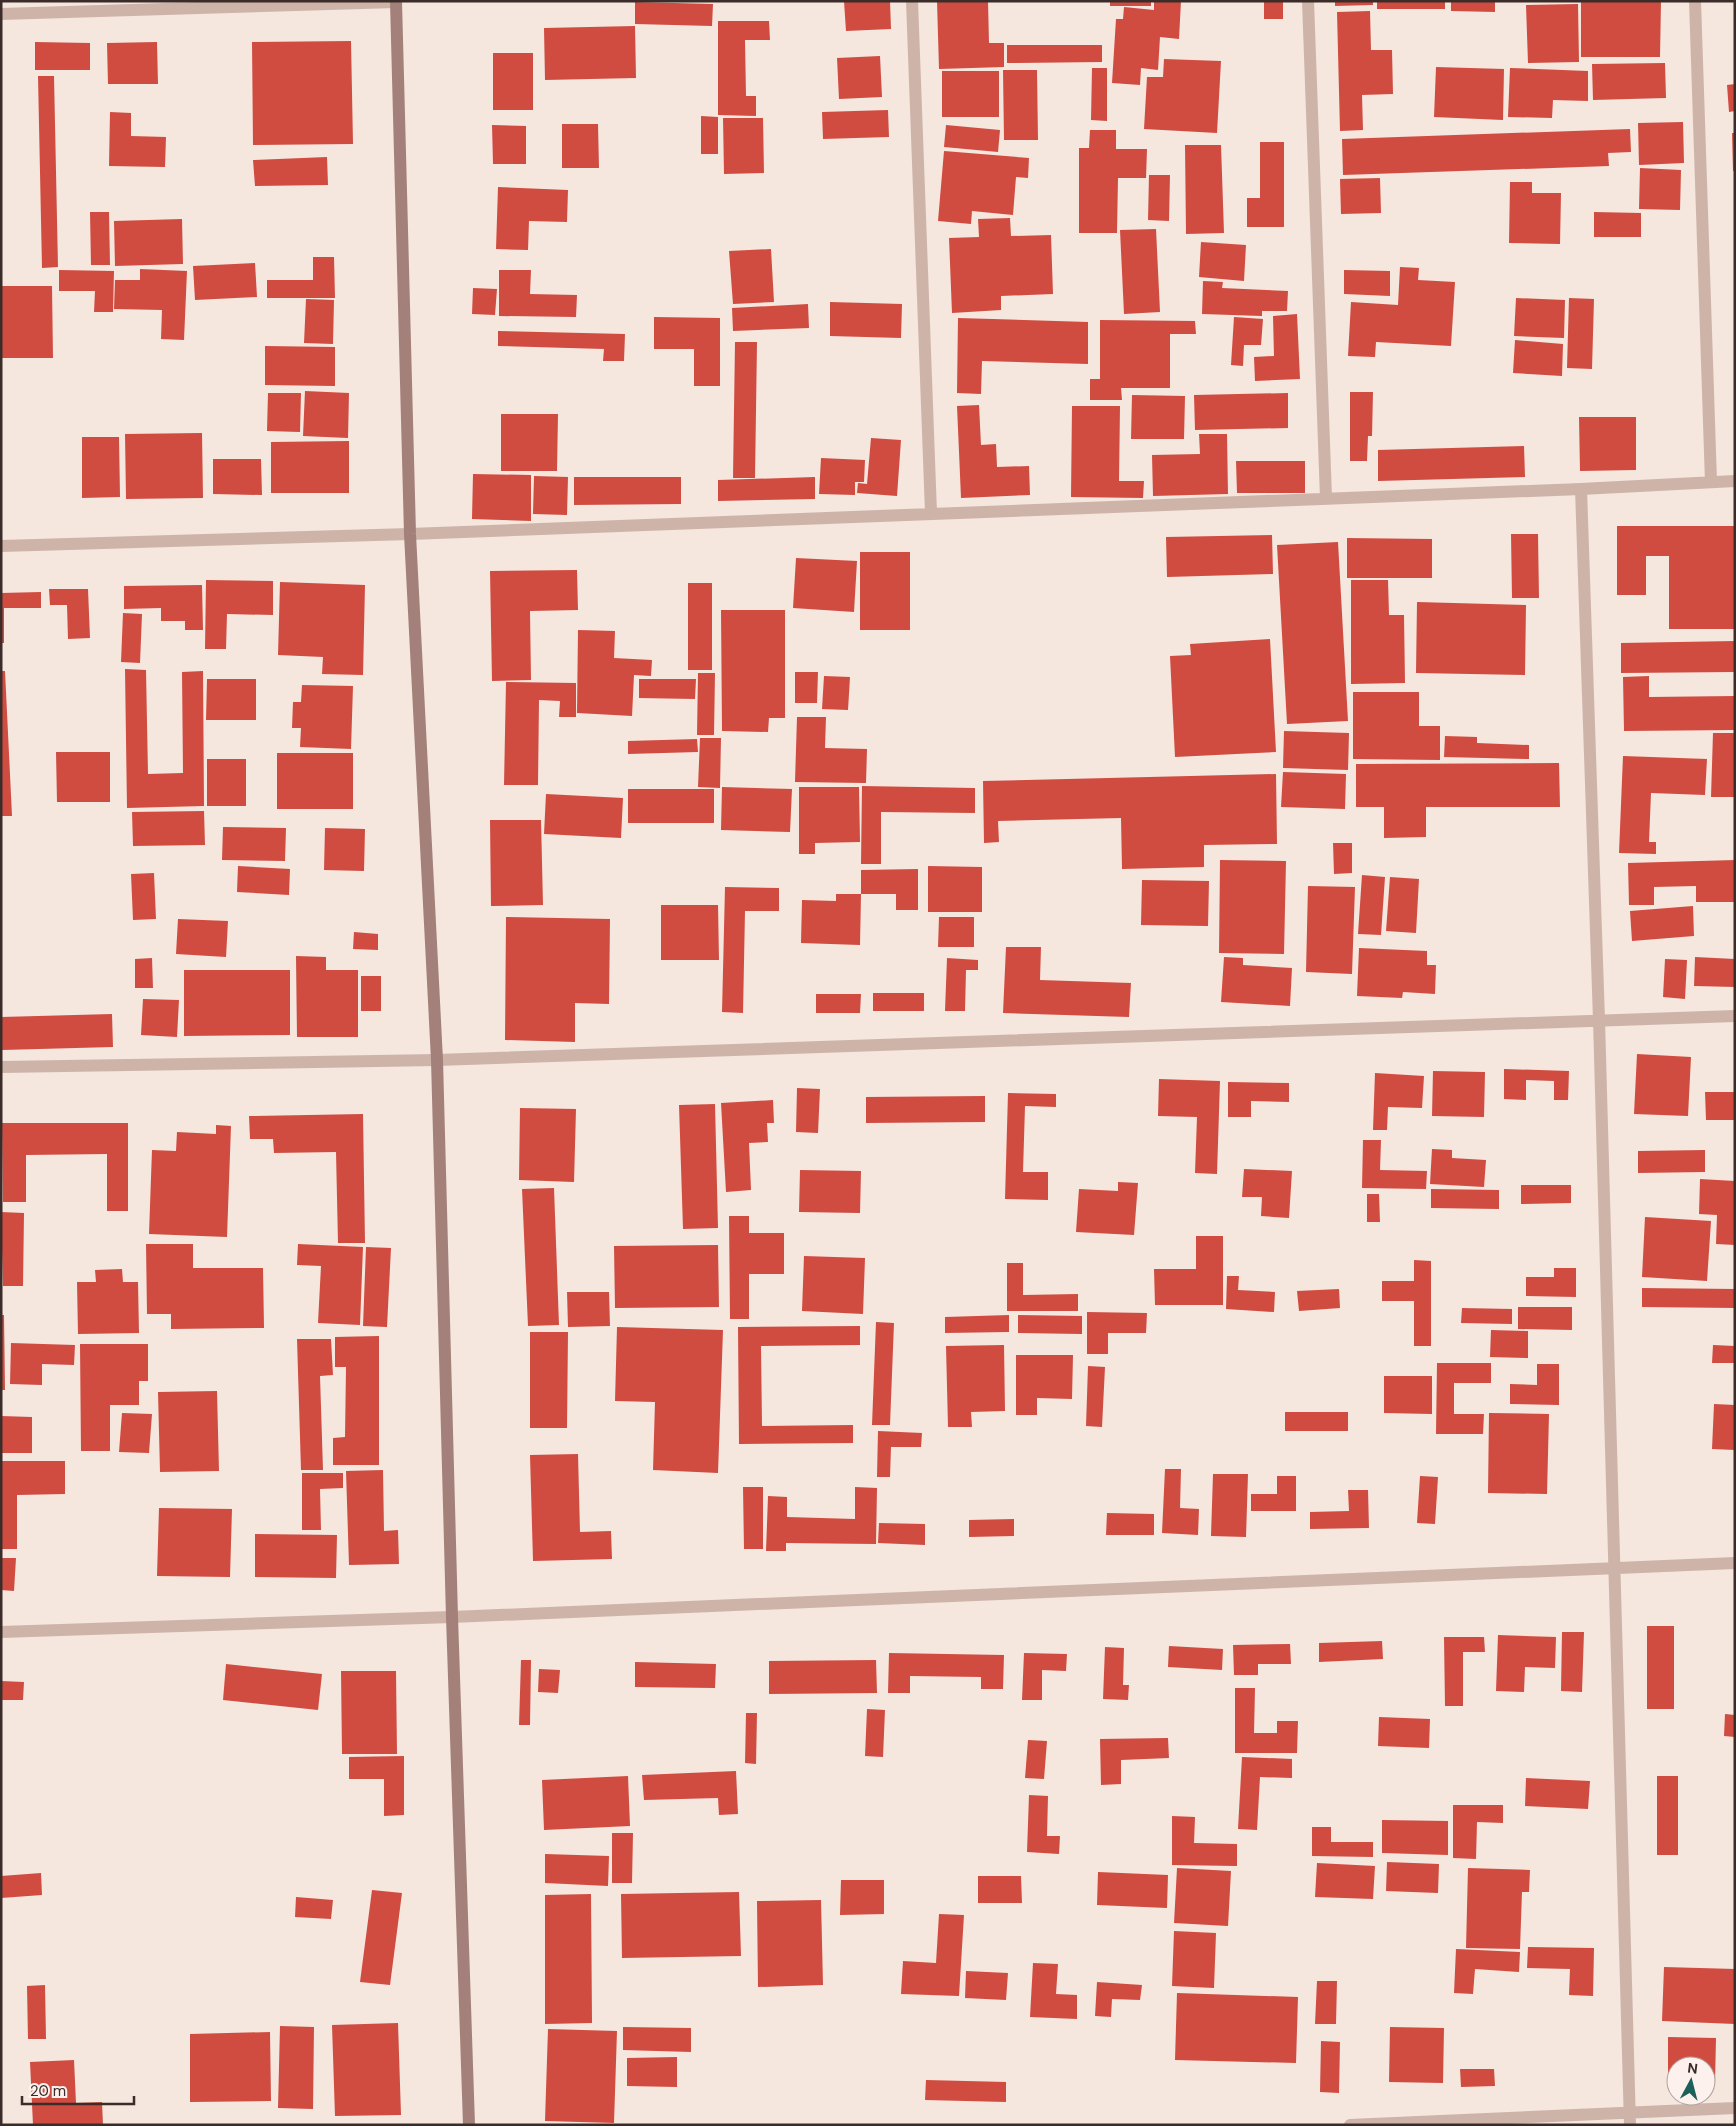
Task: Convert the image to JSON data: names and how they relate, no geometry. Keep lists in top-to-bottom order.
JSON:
{
  "scale_bar": "20 m",
  "north": "top"
}
